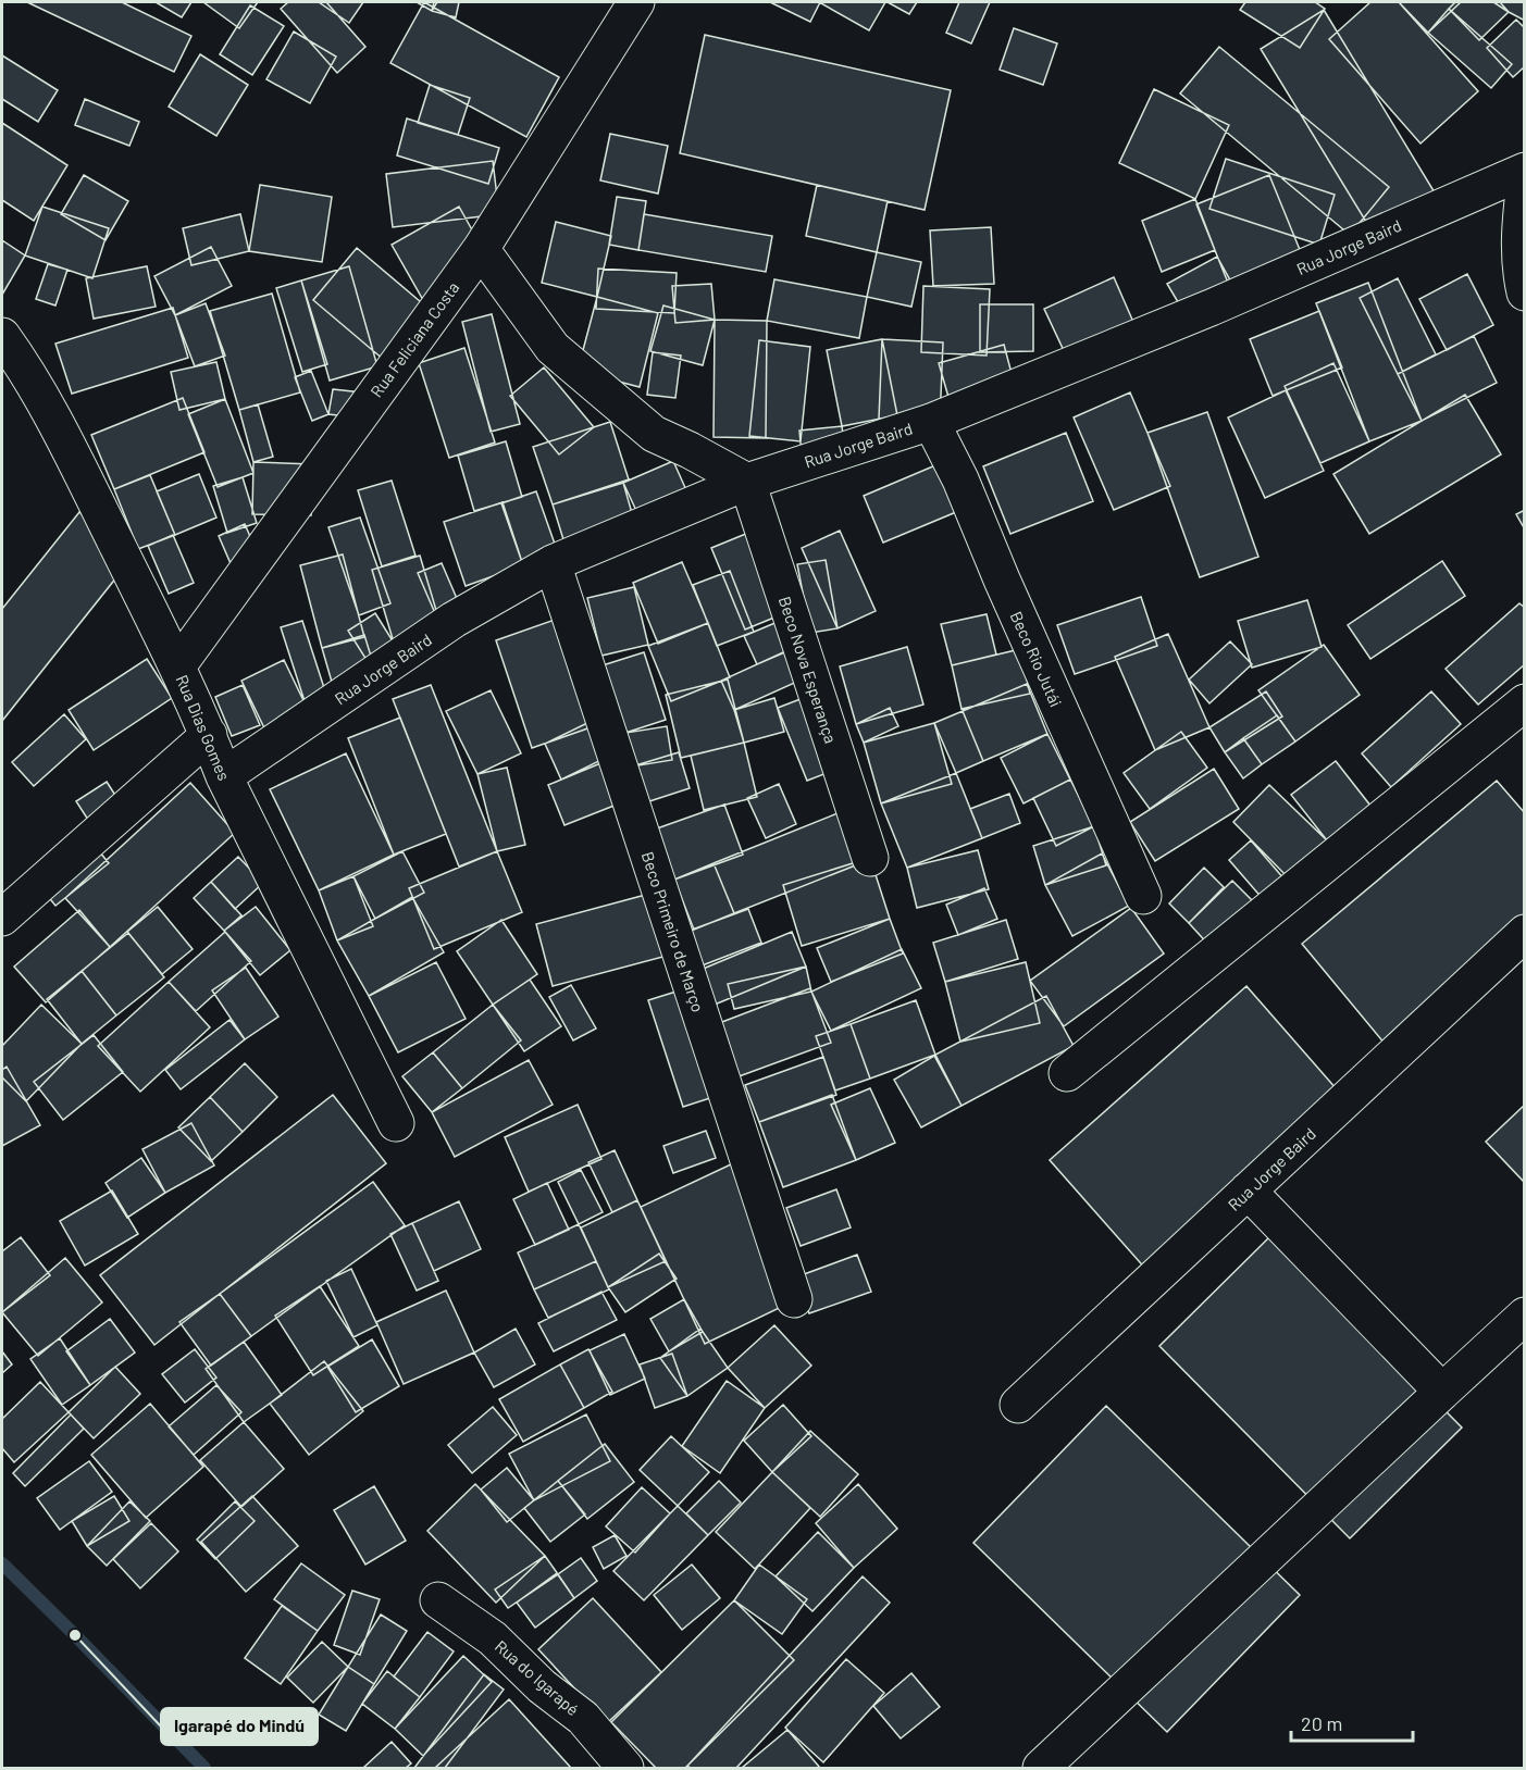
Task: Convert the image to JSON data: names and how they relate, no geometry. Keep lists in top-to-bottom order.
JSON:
{
  "streets": {
    "street": [
      "Rua Jorge Baird",
      "Rua Feliciana Costa",
      "Beco Rio Jutái",
      "Beco Nova Esperança",
      "Rua Dias Gomes",
      "Beco Primeiro de Março",
      "Rua do Igarapé"
    ]
  },
  "crossings": [
    ["Rua Jorge Baird", "Beco Rio Jutái"],
    ["Rua Jorge Baird", "Beco Nova Esperança"],
    ["Rua Jorge Baird", "Rua Dias Gomes"],
    ["Rua Jorge Baird", "Beco Primeiro de Março"],
    ["Rua Feliciana Costa", "Rua Dias Gomes"]
  ],
  "places": ["Igarapé do Mindú"],
  "scale_bar": "20 m"
}
